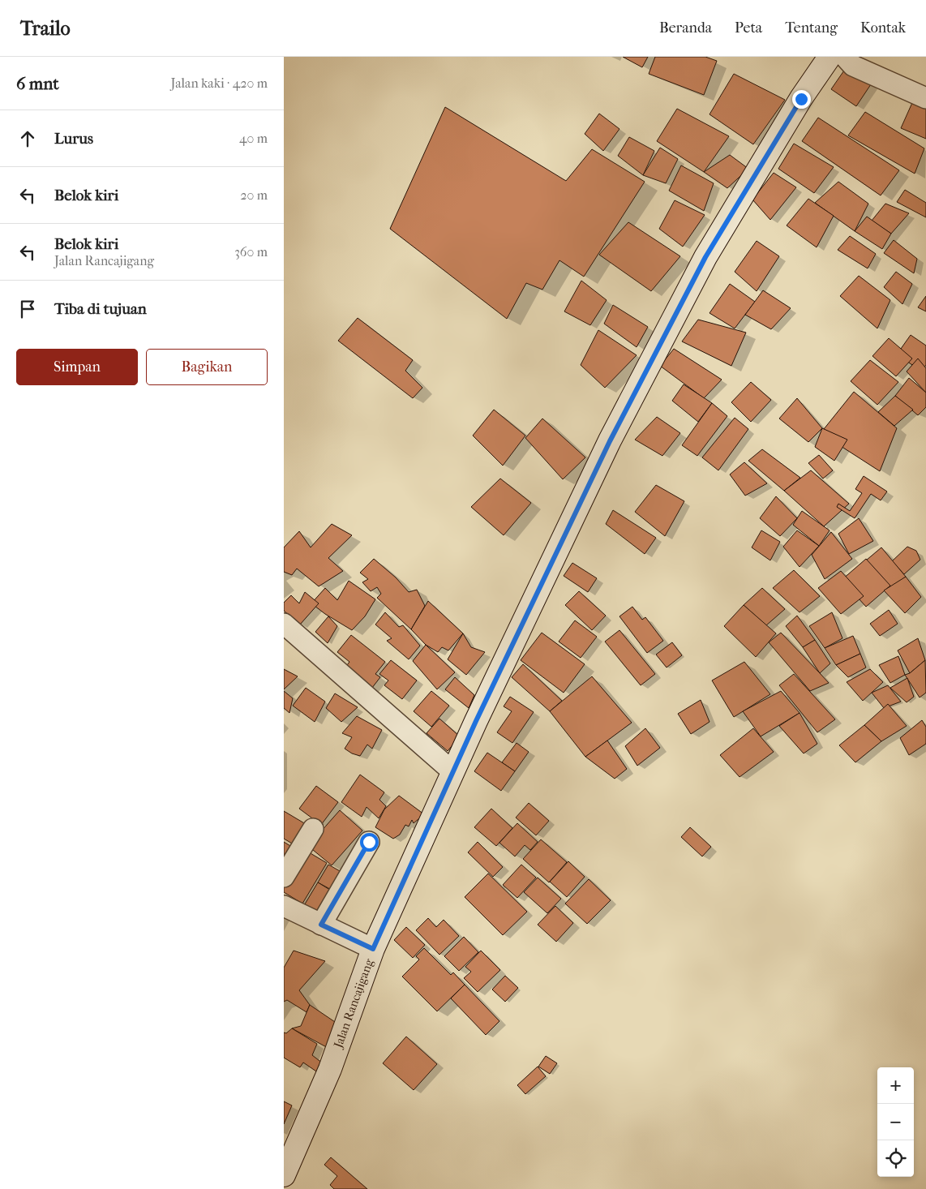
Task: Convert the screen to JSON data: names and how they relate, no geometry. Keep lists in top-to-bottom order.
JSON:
{
  "streets": {
    "main road": ["Jalan Rancajigang"]
  },
  "page": {
    "header": "Trailo",
    "nav": [
      "Beranda",
      "Peta",
      "Tentang",
      "Kontak"
    ],
    "heading": ["6 mnt", "Jalan kaki · 420 m"],
    "list": [
      ["Lurus", "40 m"],
      ["Belok kiri", "20 m"],
      ["Belok kiri", "Jalan Rancajigang", "360 m"],
      "Tiba di tujuan"
    ],
    "buttons": ["Simpan", "Bagikan"],
    "map_buttons": ["+", "−"]
  }
}
